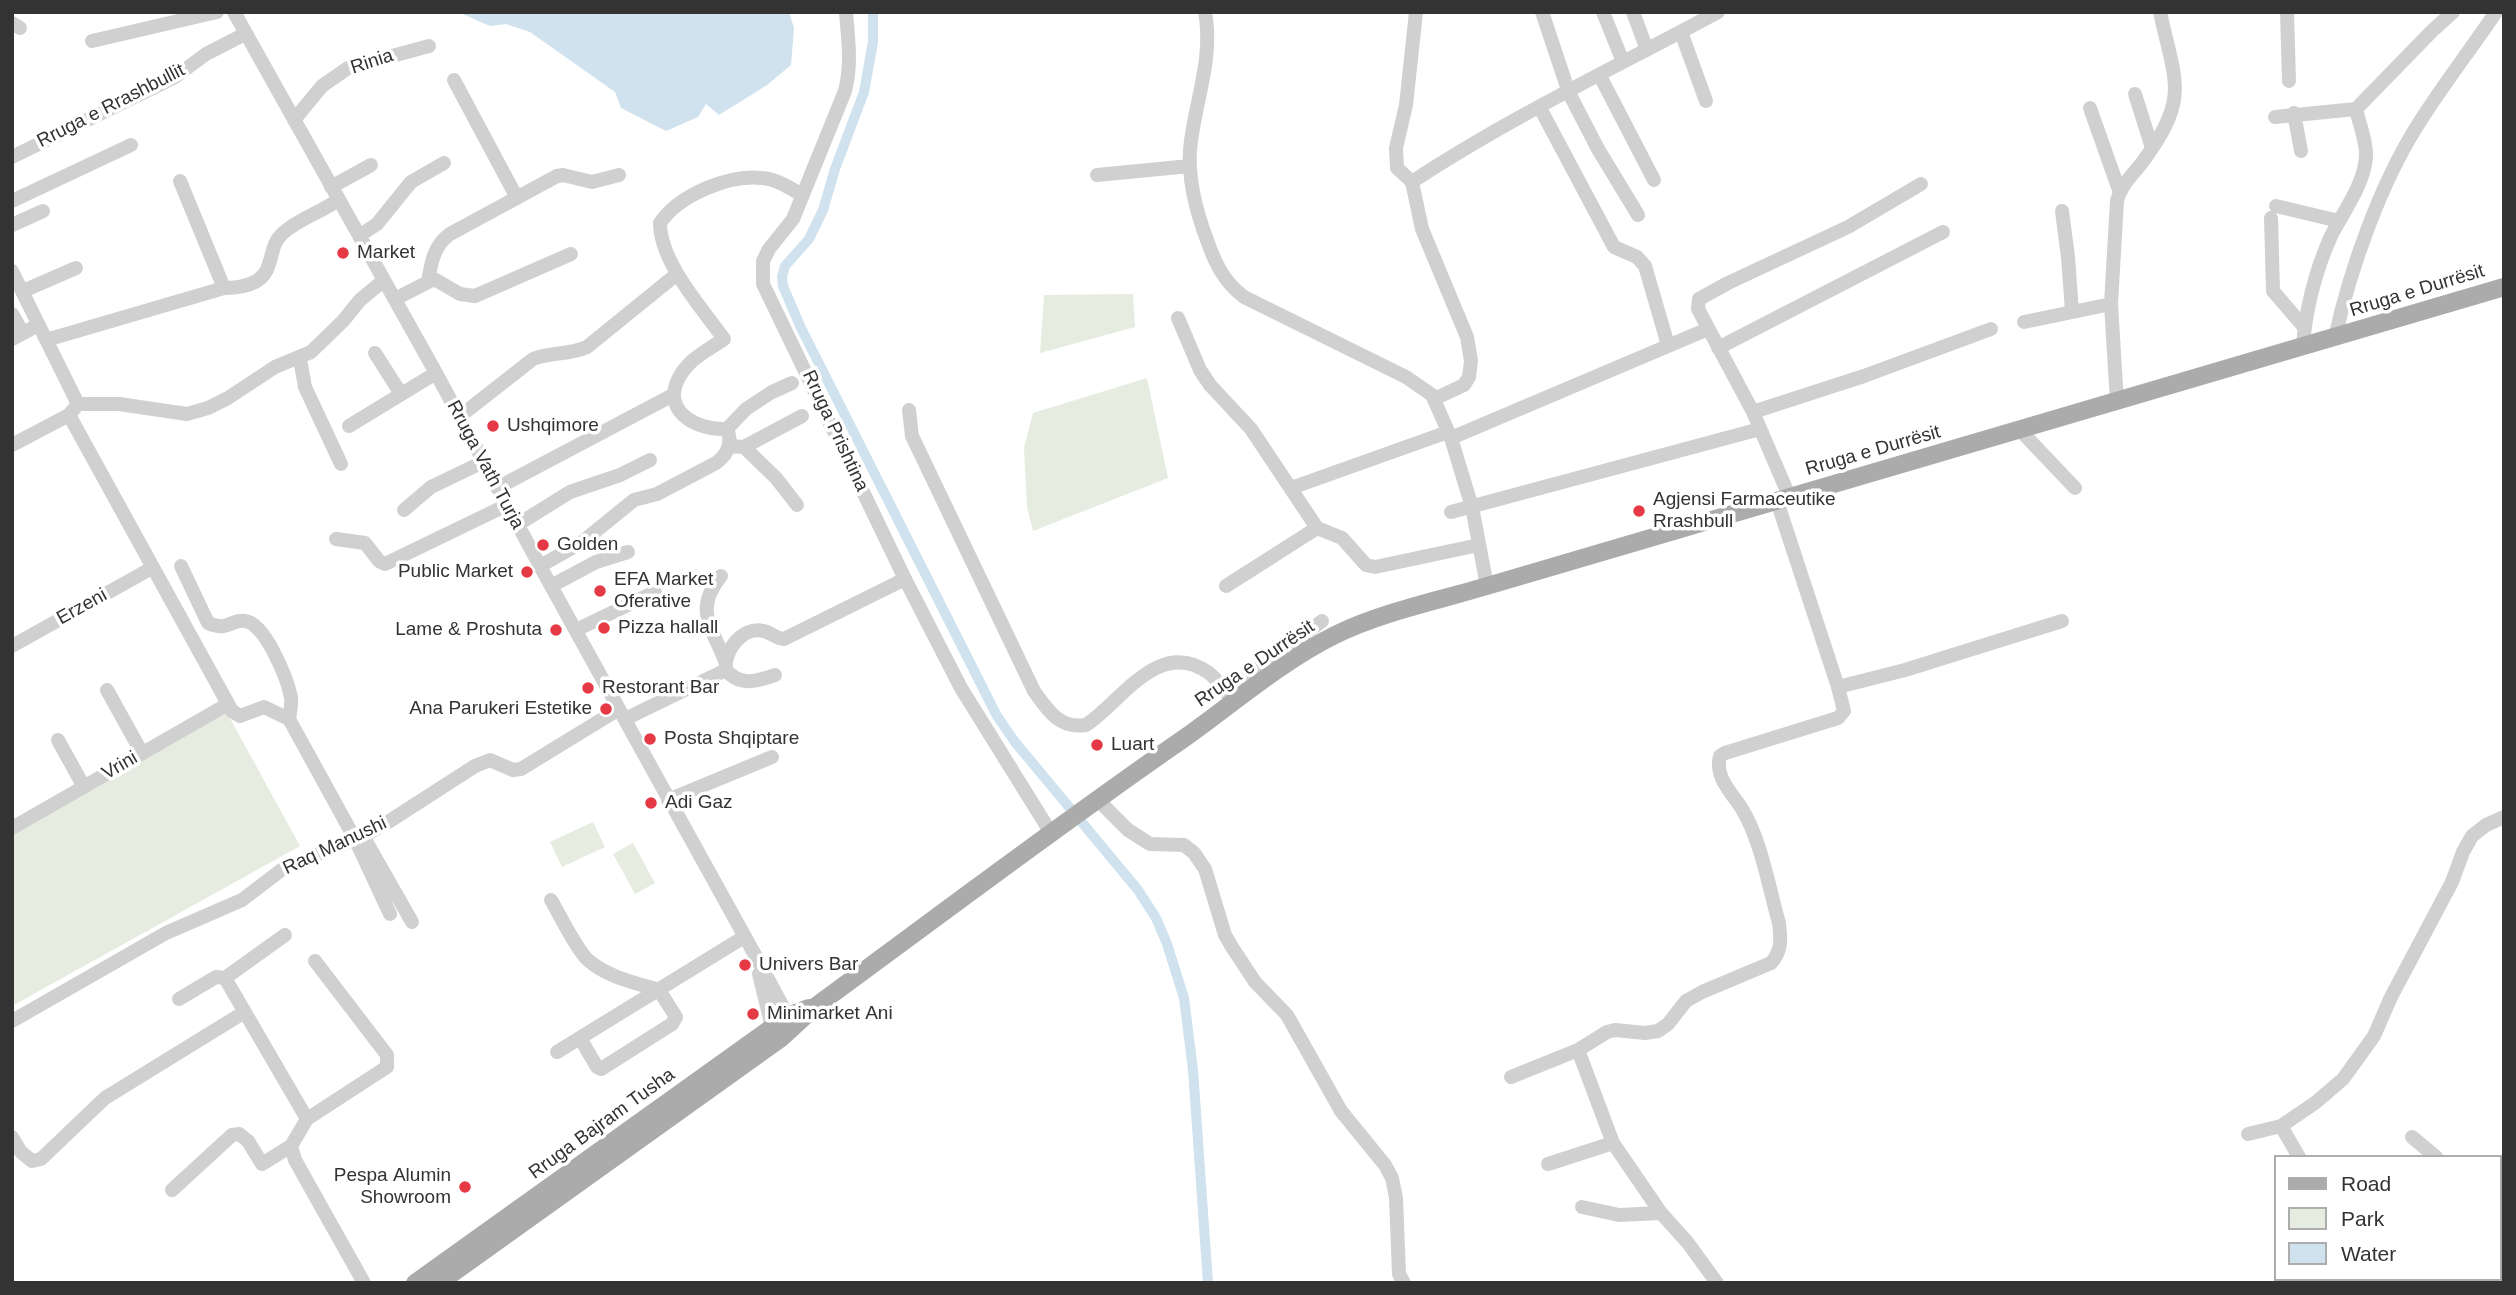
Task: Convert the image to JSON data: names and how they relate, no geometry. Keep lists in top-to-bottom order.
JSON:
{
  "streets": {
    "main road": ["Rruga e Durrësit", "Rruga Bajram Tusha"],
    "street": [
      "Rinia",
      "Rruga e Rrashbullit",
      "Rruga Prishtina",
      "Rruga Vath Turja",
      "Erzeni",
      "Vrini",
      "Raq Manushi"
    ]
  },
  "crossings": [
    ["Rinia", "Rruga Vath Turja"],
    ["Rruga e Rrashbullit", "Rruga Vath Turja"],
    ["Rruga e Durrësit", "Rruga Prishtina"],
    ["Rruga e Durrësit", "Rruga Bajram Tusha"],
    ["Rruga Prishtina", "Rruga Bajram Tusha"],
    ["Rruga Vath Turja", "Raq Manushi"],
    ["Rruga Vath Turja", "Rruga Bajram Tusha"]
  ],
  "places": [
    "Market",
    "Ushqimore",
    "Agjensi Farmaceutike Rrashbull",
    "Golden",
    "Public Market",
    "EFA Market Oferative",
    "Pizza hallall",
    "Lame & Proshuta",
    "Restorant Bar",
    "Ana Parukeri Estetike",
    "Posta Shqiptare",
    "Luart",
    "Adi Gaz",
    "Univers Bar",
    "Minimarket Ani",
    "Pespa Alumin Showroom"
  ],
  "legend": ["Road", "Park", "Water"]
}
